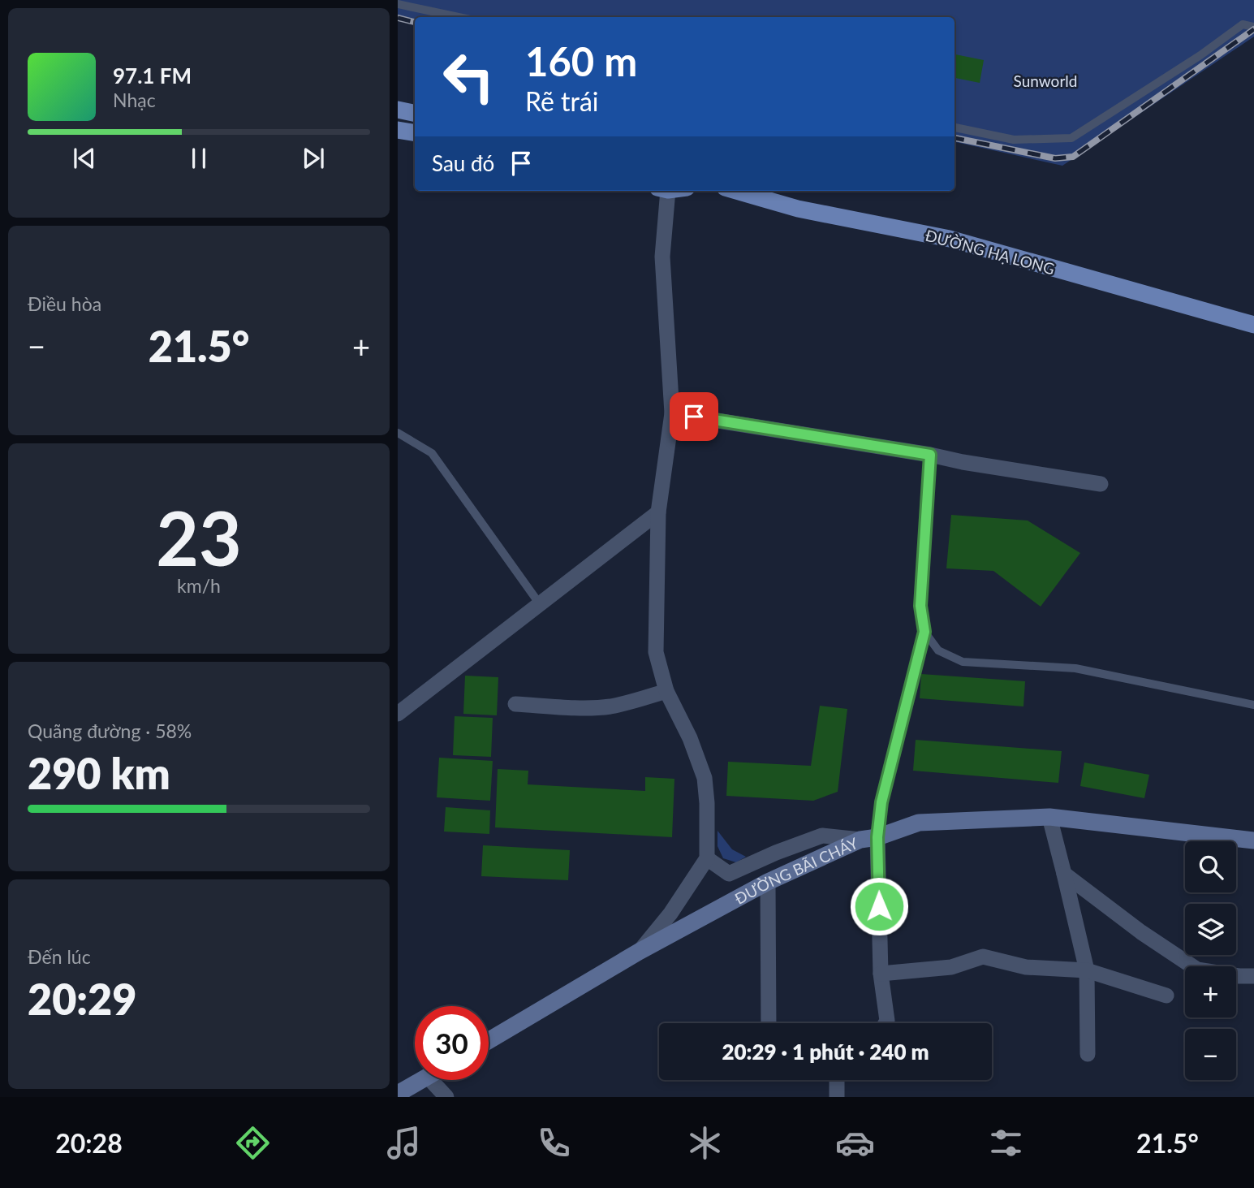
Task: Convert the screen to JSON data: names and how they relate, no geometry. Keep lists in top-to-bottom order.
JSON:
{
  "streets": {
    "main road": ["ĐƯỜNG HẠ LONG", "ĐƯỜNG BÃI CHÁY"]
  },
  "parks": ["Sunworld"],
  "page": {
    "turn": ["160 m", "Rẽ trái"],
    "song": ["97.1 FM", "Nhạc"],
    "then": "Sau đó",
    "tile": [
      "Điều hòa",
      ["23", "km/h"],
      ["Quãng đường · 58%", "290 km"],
      ["Đến lúc", "20:29"]
    ],
    "heat": ["−", "21.5°", "+"],
    "map_buttons": ["+", "−"],
    "limit": "30",
    "trip": "20:29 · 1 phút · 240 m",
    "tabs": ["20:28", "21.5°"]
  }
}
